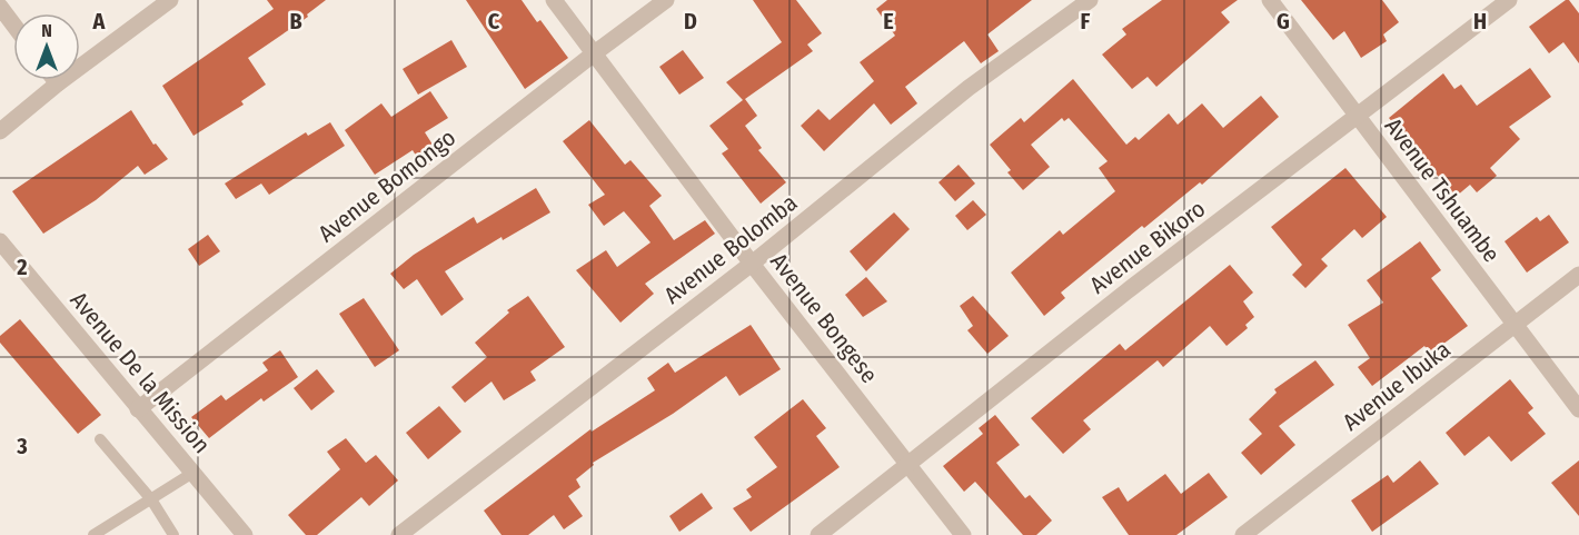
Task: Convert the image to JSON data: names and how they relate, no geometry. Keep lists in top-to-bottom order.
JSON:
{
  "streets": {
    "street": [
      "Avenue Bomongo",
      "Avenue Tshuambe",
      "Avenue Bikoro",
      "Avenue Bolomba",
      "Avenue Bongese",
      "Avenue De la Mission",
      "Avenue Ibuka"
    ]
  },
  "crossings": [
    ["Avenue Bomongo", "Avenue Bongese"],
    ["Avenue Bomongo", "Avenue De la Mission"],
    ["Avenue Tshuambe", "Avenue Bikoro"],
    ["Avenue Tshuambe", "Avenue Ibuka"],
    ["Avenue Bikoro", "Avenue Bongese"],
    ["Avenue Bolomba", "Avenue Bongese"]
  ],
  "north": "top",
  "grid": {
    "columns": [
      "A",
      "B",
      "C",
      "D",
      "E",
      "F",
      "G",
      "H"
    ],
    "rows": ["2", "3"]
  }
}
